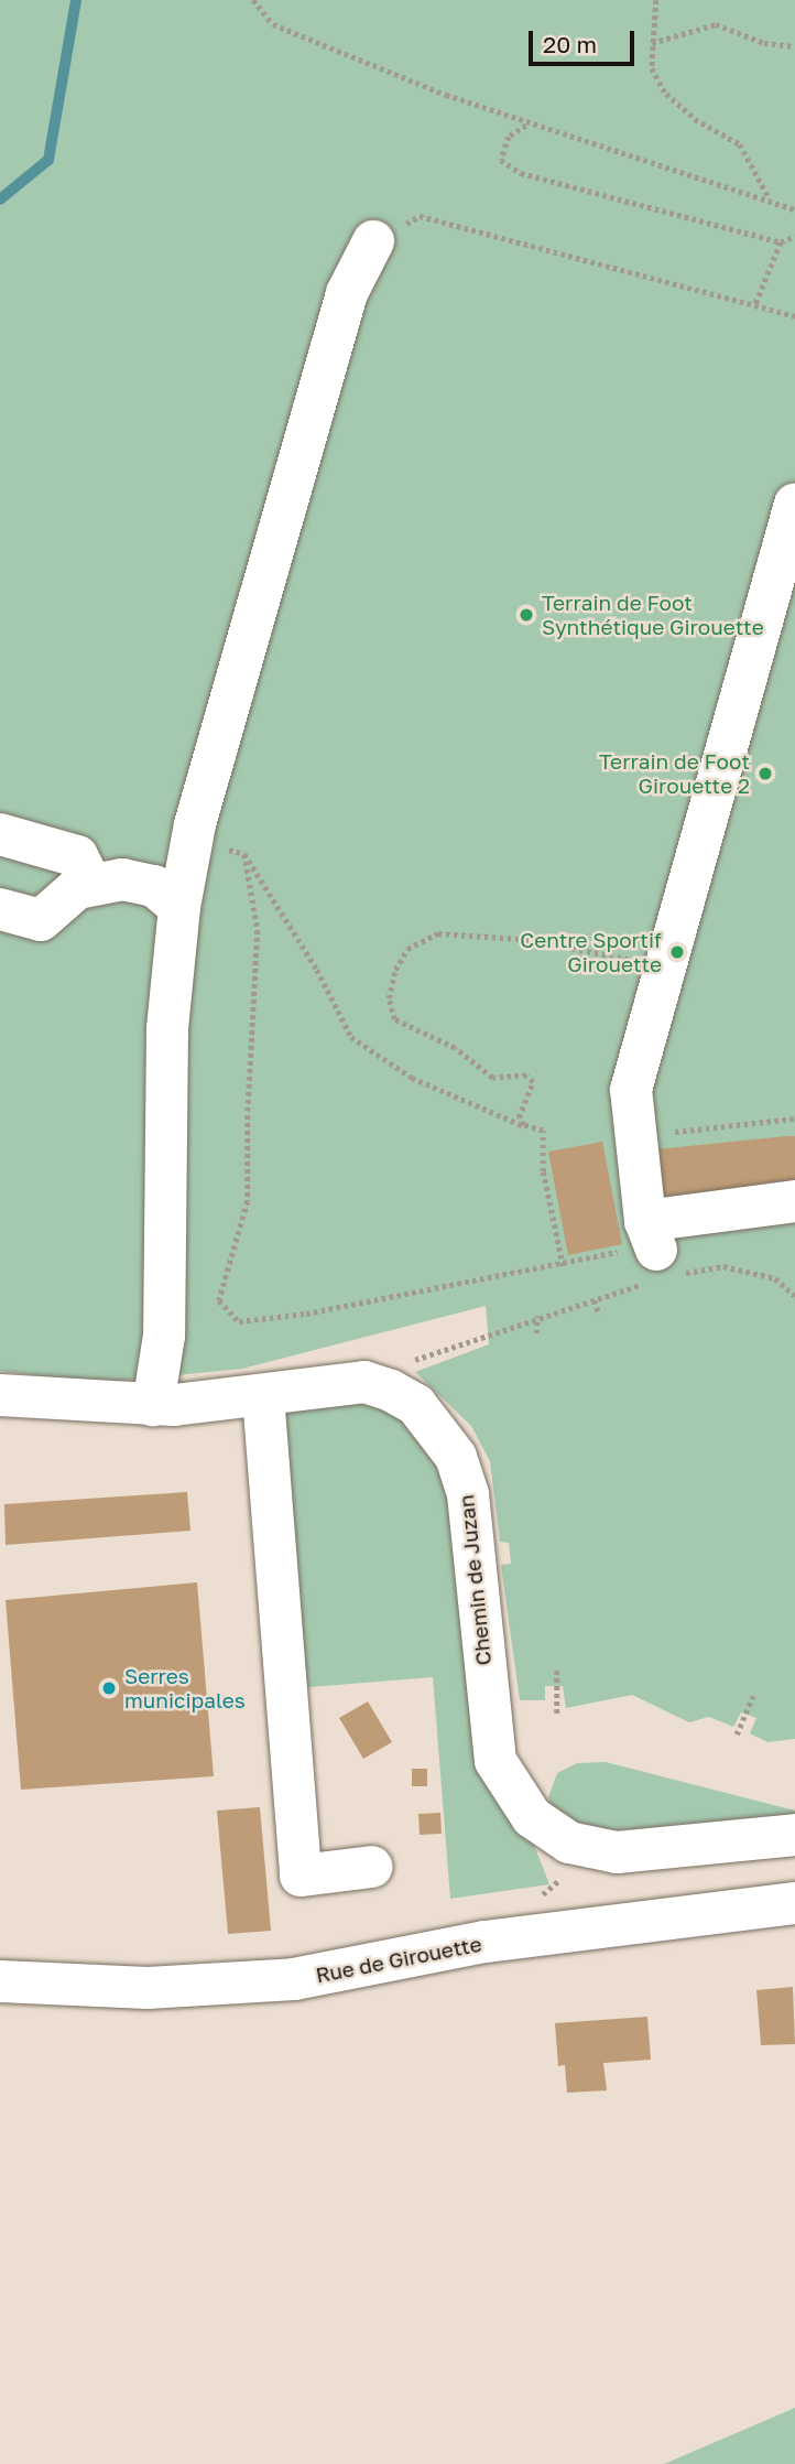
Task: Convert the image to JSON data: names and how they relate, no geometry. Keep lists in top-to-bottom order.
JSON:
{
  "streets": {
    "street": ["Chemin de Juzan", "Rue de Girouette"]
  },
  "places": [
    "Terrain de Foot Synthétique Girouette",
    "Terrain de Foot Girouette 2",
    "Centre Sportif Girouette",
    "Serres municipales"
  ],
  "scale_bar": "20 m"
}
